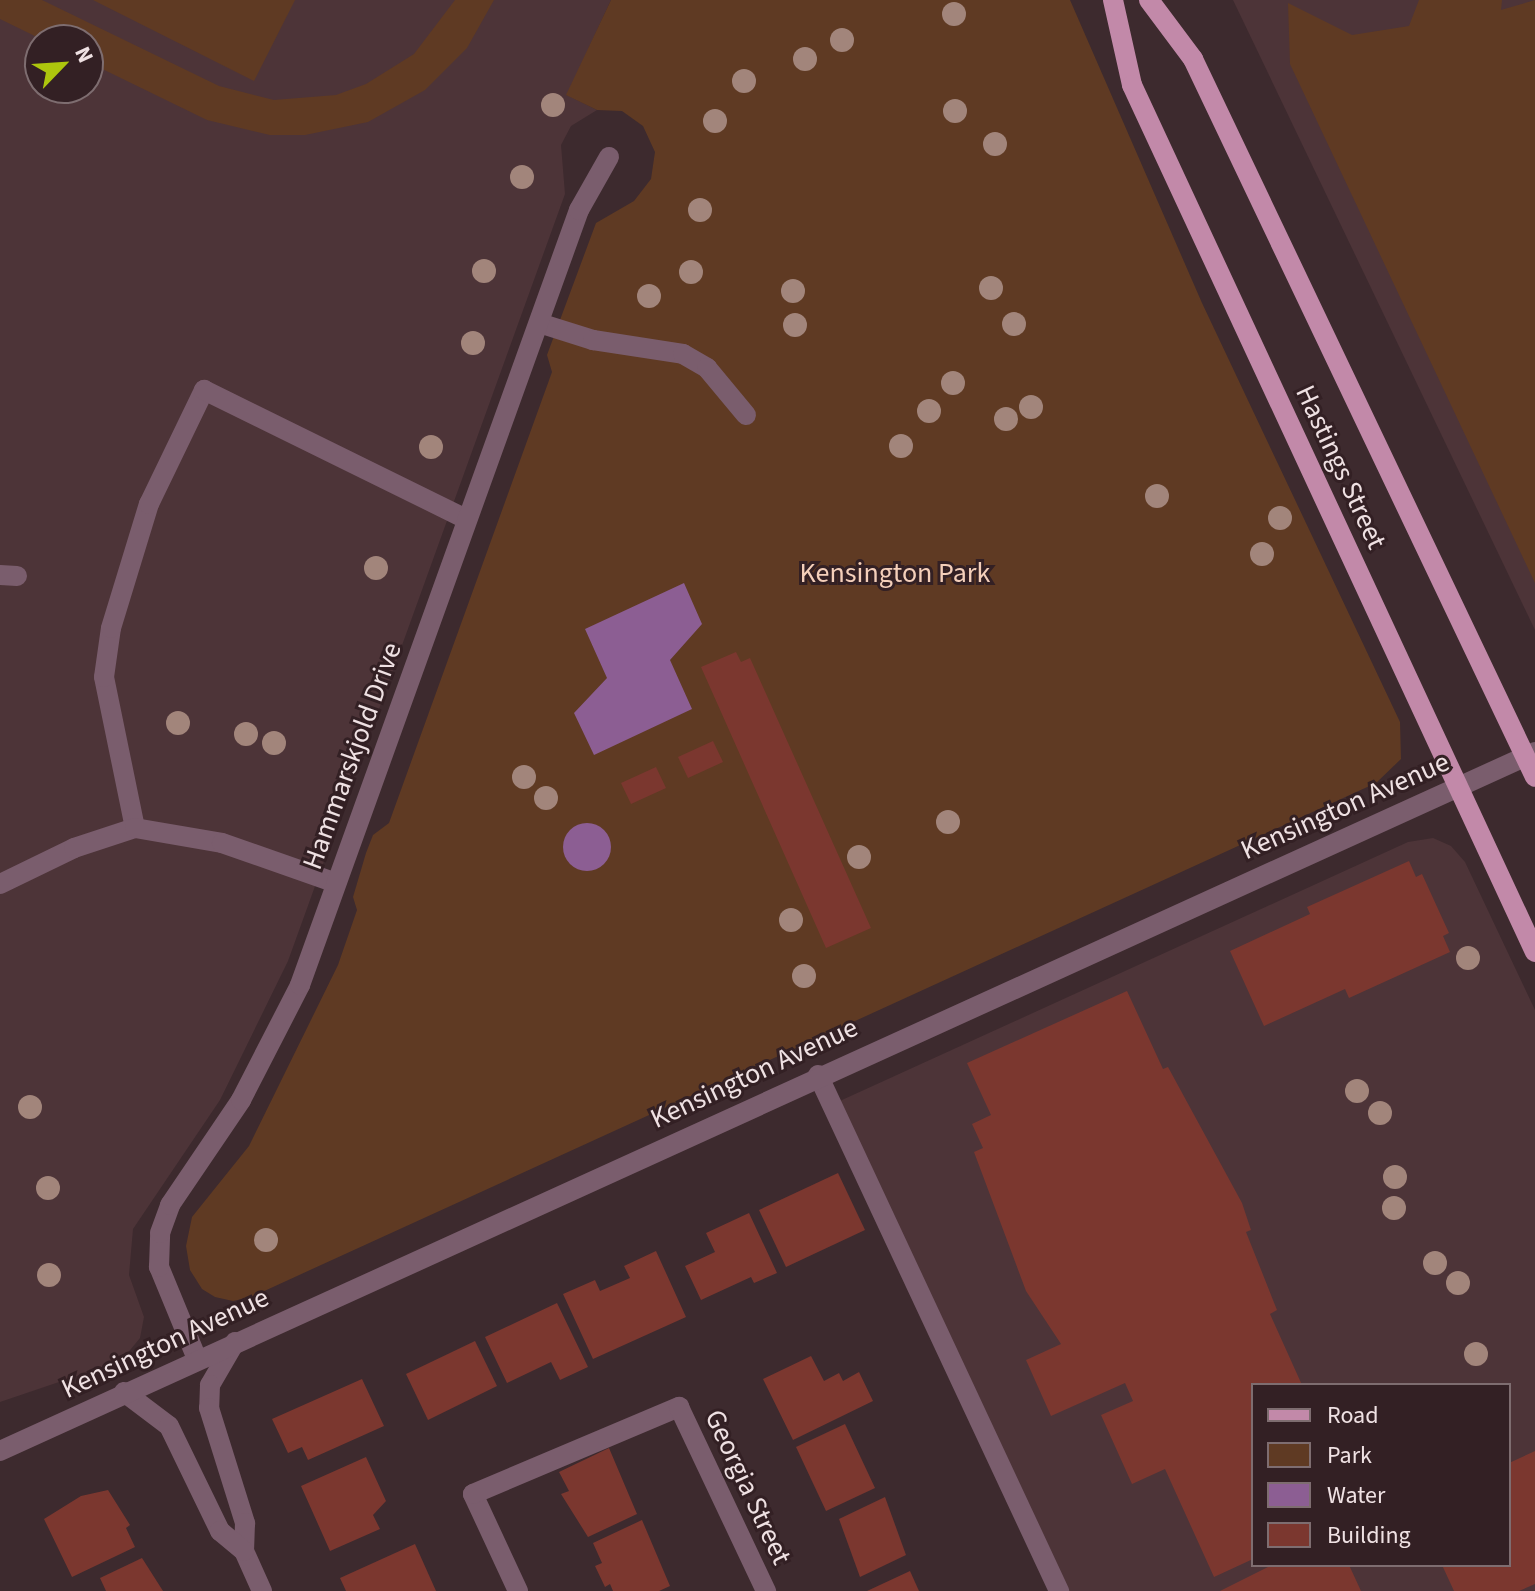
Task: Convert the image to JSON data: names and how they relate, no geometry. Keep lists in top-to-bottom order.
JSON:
{
  "streets": {
    "main road": ["Hastings Street"],
    "street": ["Hammarskjold Drive", "Kensington Avenue", "Georgia Street"]
  },
  "crossings": [
    ["Hastings Street", "Kensington Avenue"],
    ["Hammarskjold Drive", "Kensington Avenue"]
  ],
  "parks": ["Kensington Park"],
  "legend": [
    "Road",
    "Park",
    "Water",
    "Building"
  ],
  "north": "top right"
}
